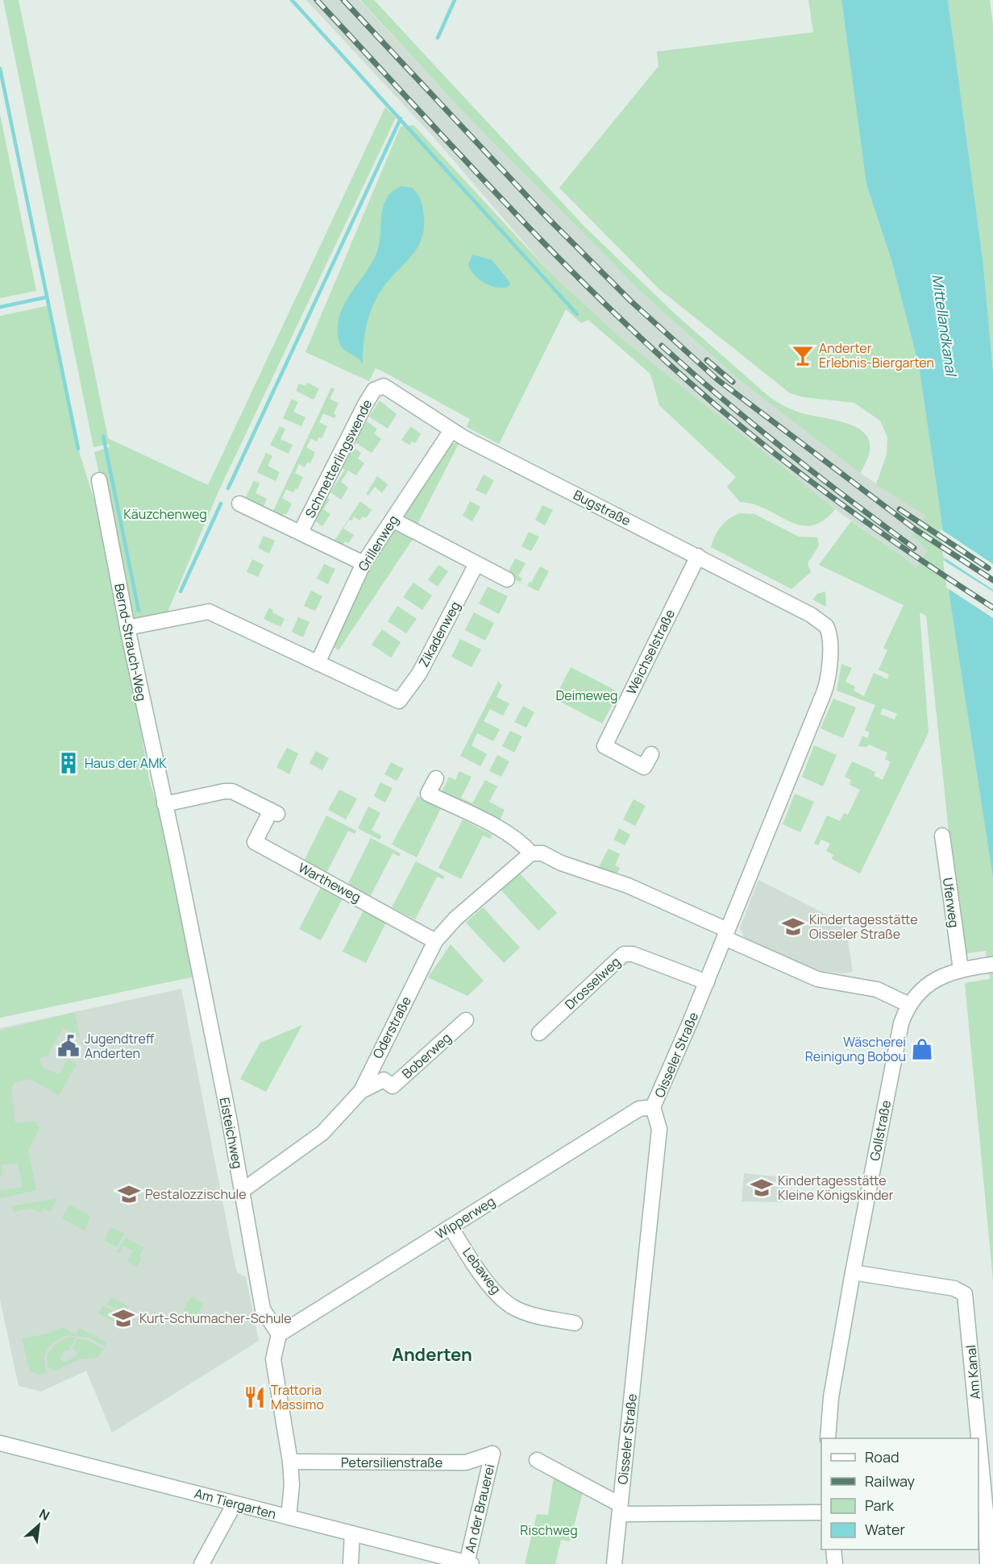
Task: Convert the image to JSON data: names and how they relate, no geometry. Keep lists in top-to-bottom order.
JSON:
{
  "streets": {
    "street": [
      "Schmetterlingswende",
      "Bugstraße",
      "Grillenweg",
      "Zikadenweg",
      "Bernd-Strauch-Weg",
      "Weichselstraße",
      "Wartheweg",
      "Uferweg",
      "Drosselweg",
      "Oderstraße",
      "Oisseler Straße",
      "Boberweg",
      "Gollstraße",
      "Eisteichweg",
      "Wipperweg",
      "Lebaweg",
      "Am Kanal",
      "Petersilienstraße",
      "Am Tiergarten",
      "An der Brauerei"
    ]
  },
  "crossings": [
    ["Schmetterlingswende", "Bugstraße"],
    ["Schmetterlingswende", "Grillenweg"],
    ["Bugstraße", "Grillenweg"],
    ["Bugstraße", "Weichselstraße"],
    ["Bugstraße", "Oisseler Straße"],
    ["Grillenweg", "Zikadenweg"],
    ["Bernd-Strauch-Weg", "Wartheweg"],
    ["Bernd-Strauch-Weg", "Eisteichweg"],
    ["Wartheweg", "Oderstraße"],
    ["Wartheweg", "Eisteichweg"],
    ["Uferweg", "Gollstraße"],
    ["Drosselweg", "Oisseler Straße"],
    ["Oderstraße", "Boberweg"],
    ["Oderstraße", "Eisteichweg"],
    ["Oisseler Straße", "Wipperweg"],
    ["Gollstraße", "Am Kanal"],
    ["Eisteichweg", "Wipperweg"],
    ["Wipperweg", "Lebaweg"],
    ["Petersilienstraße", "An der Brauerei"],
    ["Am Tiergarten", "An der Brauerei"]
  ],
  "districts": ["Anderten"],
  "water": ["Mittellandkanal"],
  "parks": ["Käuzchenweg", "Deimeweg", "Rischweg"],
  "places": {
    "bar": ["Anderter Erlebnis-Biergarten"],
    "building": ["Haus der AMK"],
    "school or university": [
      "Kindertagesstätte Oisseler Straße",
      "Kindertagesstätte Kleine Königskinder",
      "Pestalozzischule",
      "Kurt-Schumacher-Schule"
    ],
    "public building": ["Jugendtreff Anderten"],
    "shop": ["Wäscherei Reinigung Bobou"],
    "restaurant": ["Trattoria Massimo"]
  },
  "legend": [
    "Road",
    "Railway",
    "Park",
    "Water"
  ],
  "north": "top right"
}
